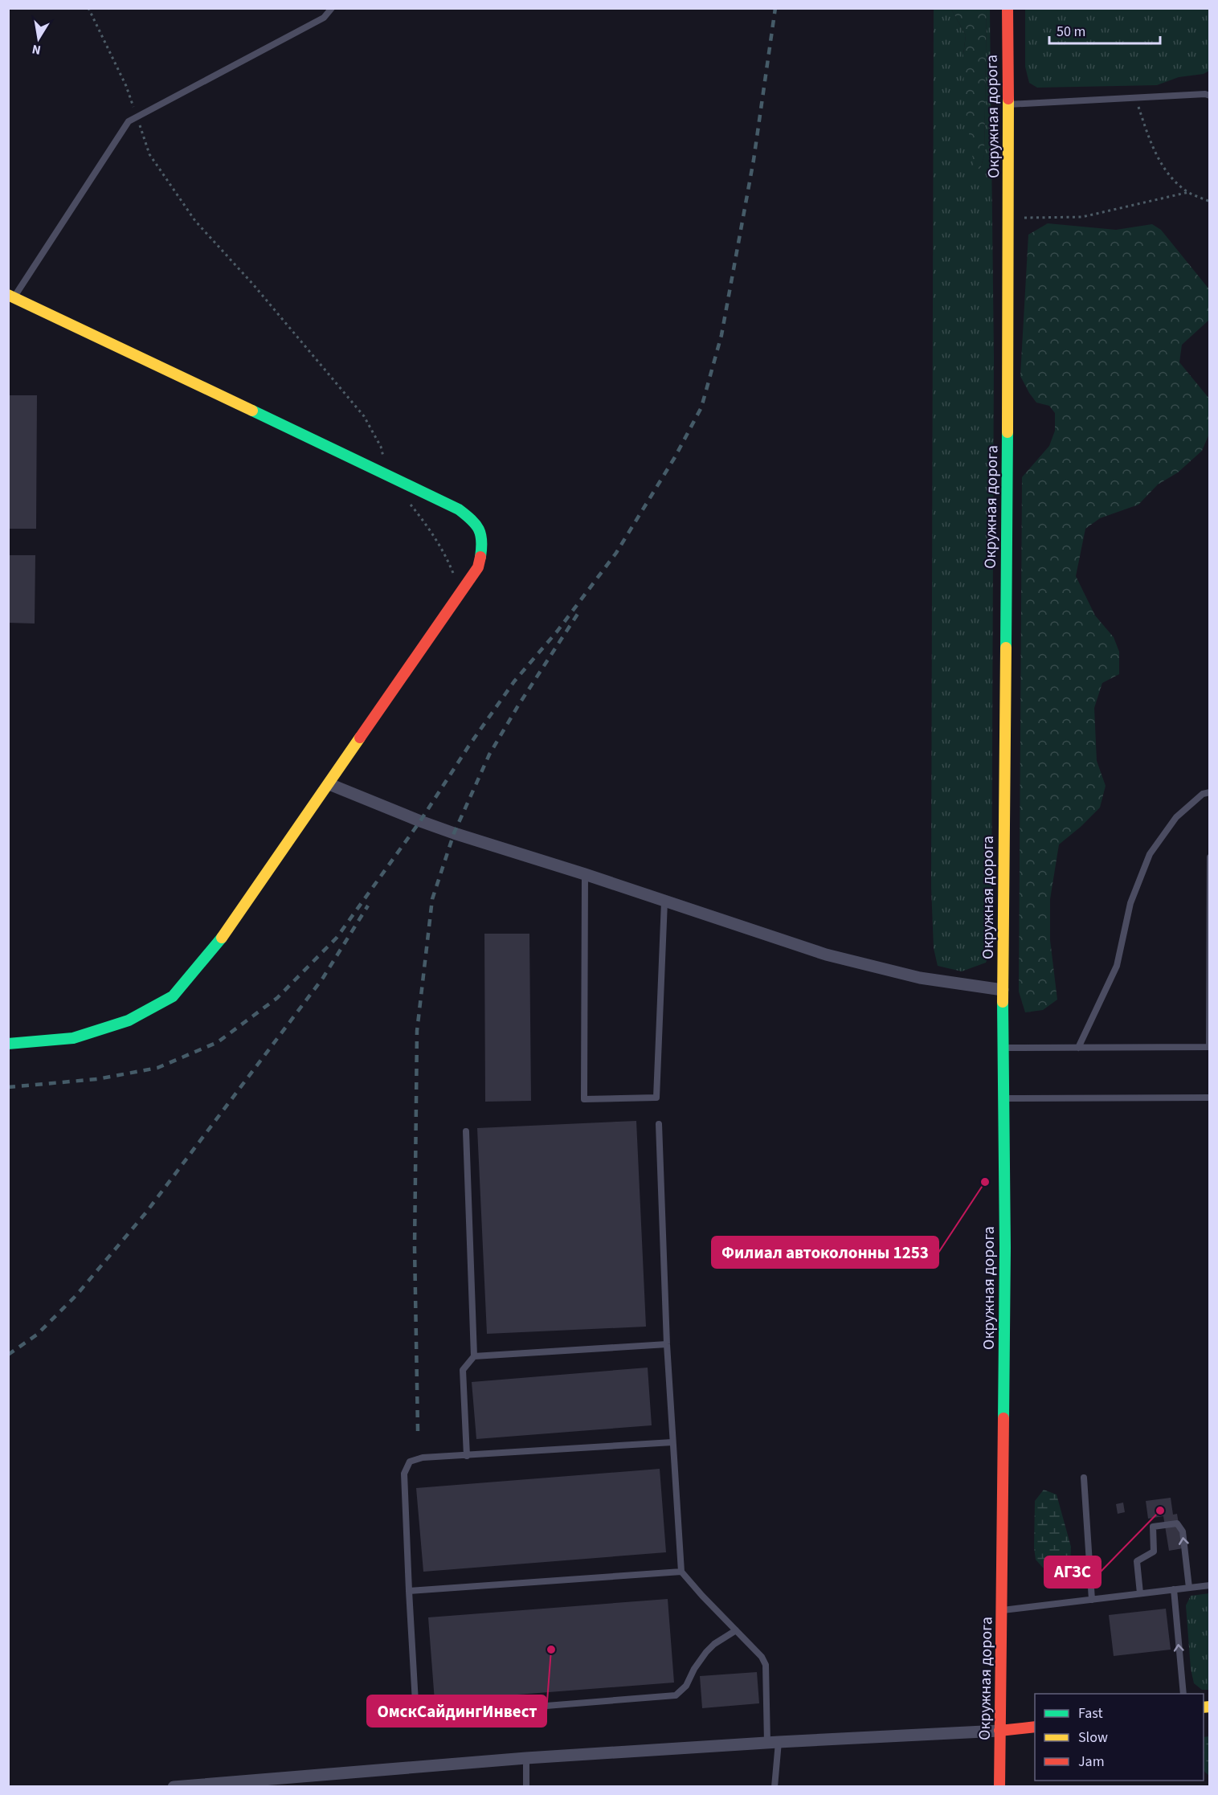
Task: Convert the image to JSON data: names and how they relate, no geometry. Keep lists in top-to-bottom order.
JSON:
{
  "streets": {
    "main road": ["Окружная дорога"]
  },
  "places": ["Филиал автоколонны 1253", "АГЗС", "ОмскСайдингИнвест"],
  "legend": ["Fast", "Slow", "Jam"],
  "scale_bar": "50 m",
  "north": "bottom"
}
